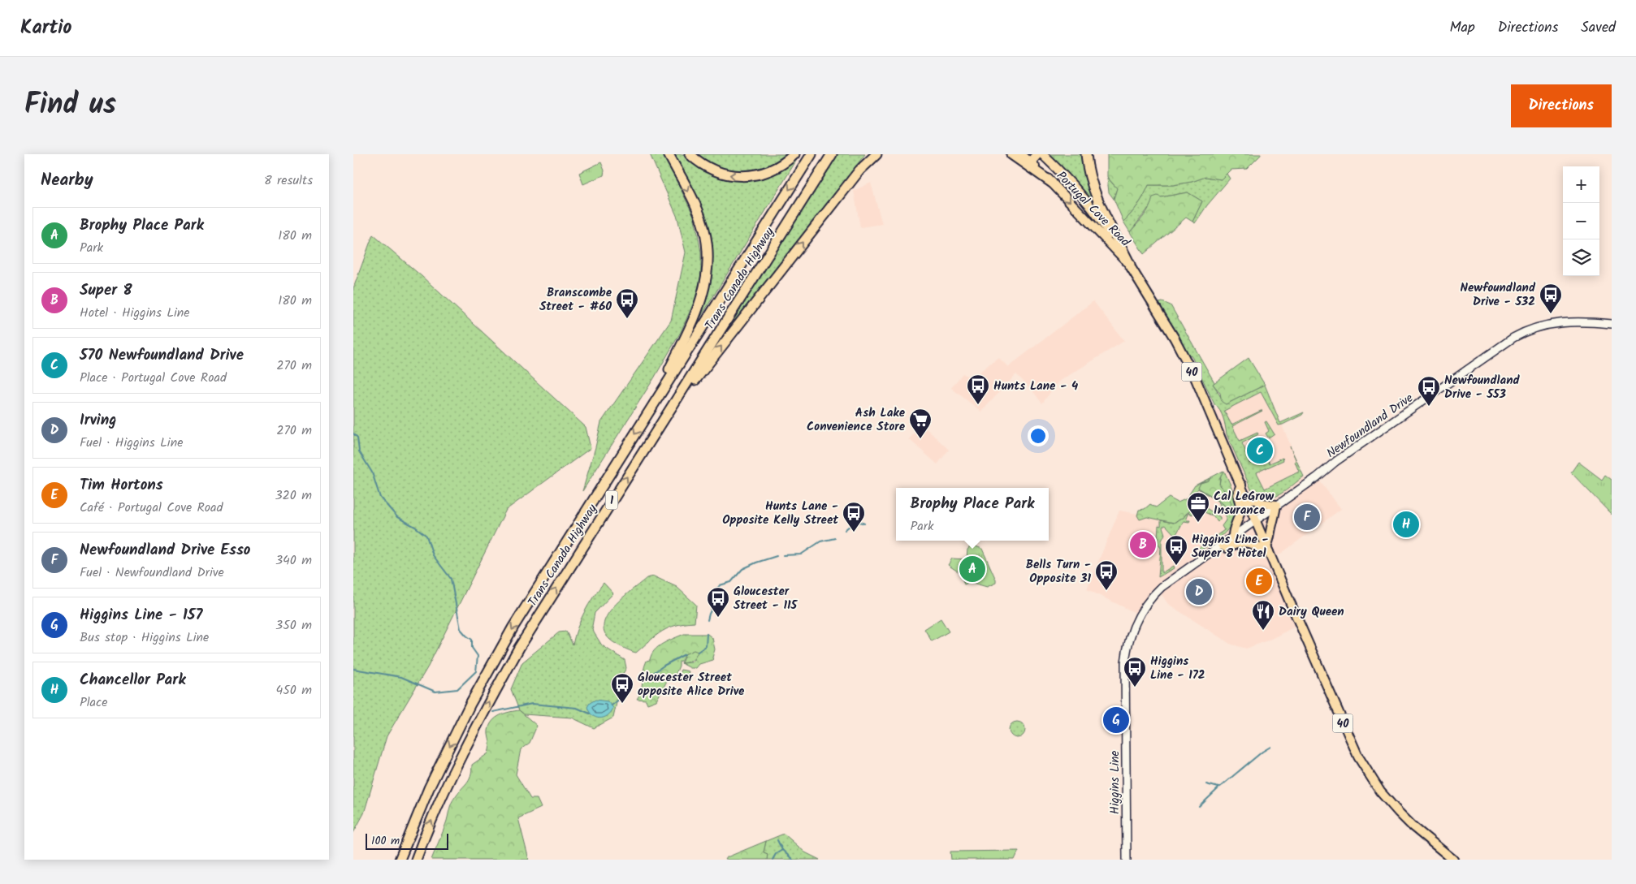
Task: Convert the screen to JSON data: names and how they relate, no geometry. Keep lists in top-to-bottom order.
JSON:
{
  "streets": {
    "highway": ["Trans Canada Highway", "1"],
    "main road": ["Portugal Cove Road", "40"],
    "street": ["Newfoundland Drive", "Higgins Line"]
  },
  "crossings": [
    ["Portugal Cove Road", "Newfoundland Drive"],
    ["Portugal Cove Road", "Higgins Line"],
    ["Newfoundland Drive", "Higgins Line"]
  ],
  "places": {
    "bus stop": [
      "Newfoundland Drive - 532",
      "Branscombe Street - #60",
      "Hunts Lane - 4",
      "Newfoundland Drive - 553",
      "Hunts Lane - Opposite Kelly Street",
      "Higgins Line - Super 8 Hotel",
      "Bells Turn - Opposite 31",
      "Gloucester Street - 115",
      "Higgins Line - 172",
      "Gloucester Street opposite Alice Drive"
    ],
    "supermarket": ["Ash Lake Convenience Store"],
    "office": ["Cal LeGrow Insurance"],
    "restaurant": ["Dairy Queen"]
  },
  "scale_bar": "100 m",
  "page": {
    "header": "Kartio",
    "nav": ["Map", "Directions", "Saved"],
    "title": "Find us",
    "buttons": "Directions",
    "heading": ["Nearby", "8 results"],
    "map_buttons": ["+", "−"],
    "list": [
      {
        "mark": "A",
        "name": "Brophy Place Park",
        "note": "Park",
        "value": "180 m"
      },
      {
        "mark": "B",
        "name": "Super 8",
        "note": "Hotel · Higgins Line",
        "value": "180 m"
      },
      {
        "mark": "C",
        "name": "570 Newfoundland Drive",
        "note": "Place · Portugal Cove Road",
        "value": "270 m"
      },
      {
        "mark": "D",
        "name": "Irving",
        "note": "Fuel · Higgins Line",
        "value": "270 m"
      },
      {
        "mark": "E",
        "name": "Tim Hortons",
        "note": "Café · Portugal Cove Road",
        "value": "320 m"
      },
      {
        "mark": "F",
        "name": "Newfoundland Drive Esso",
        "note": "Fuel · Newfoundland Drive",
        "value": "340 m"
      },
      {
        "mark": "G",
        "name": "Higgins Line - 157",
        "note": "Bus stop · Higgins Line",
        "value": "350 m"
      },
      {
        "mark": "H",
        "name": "Chancellor Park",
        "note": "Place",
        "value": "450 m"
      }
    ],
    "pins": [
      "C",
      "F",
      "H",
      "B",
      "A",
      "E",
      "D",
      "G"
    ],
    "popup": ["Brophy Place Park", "Park"],
    "scale": "100 m"
  }
}
